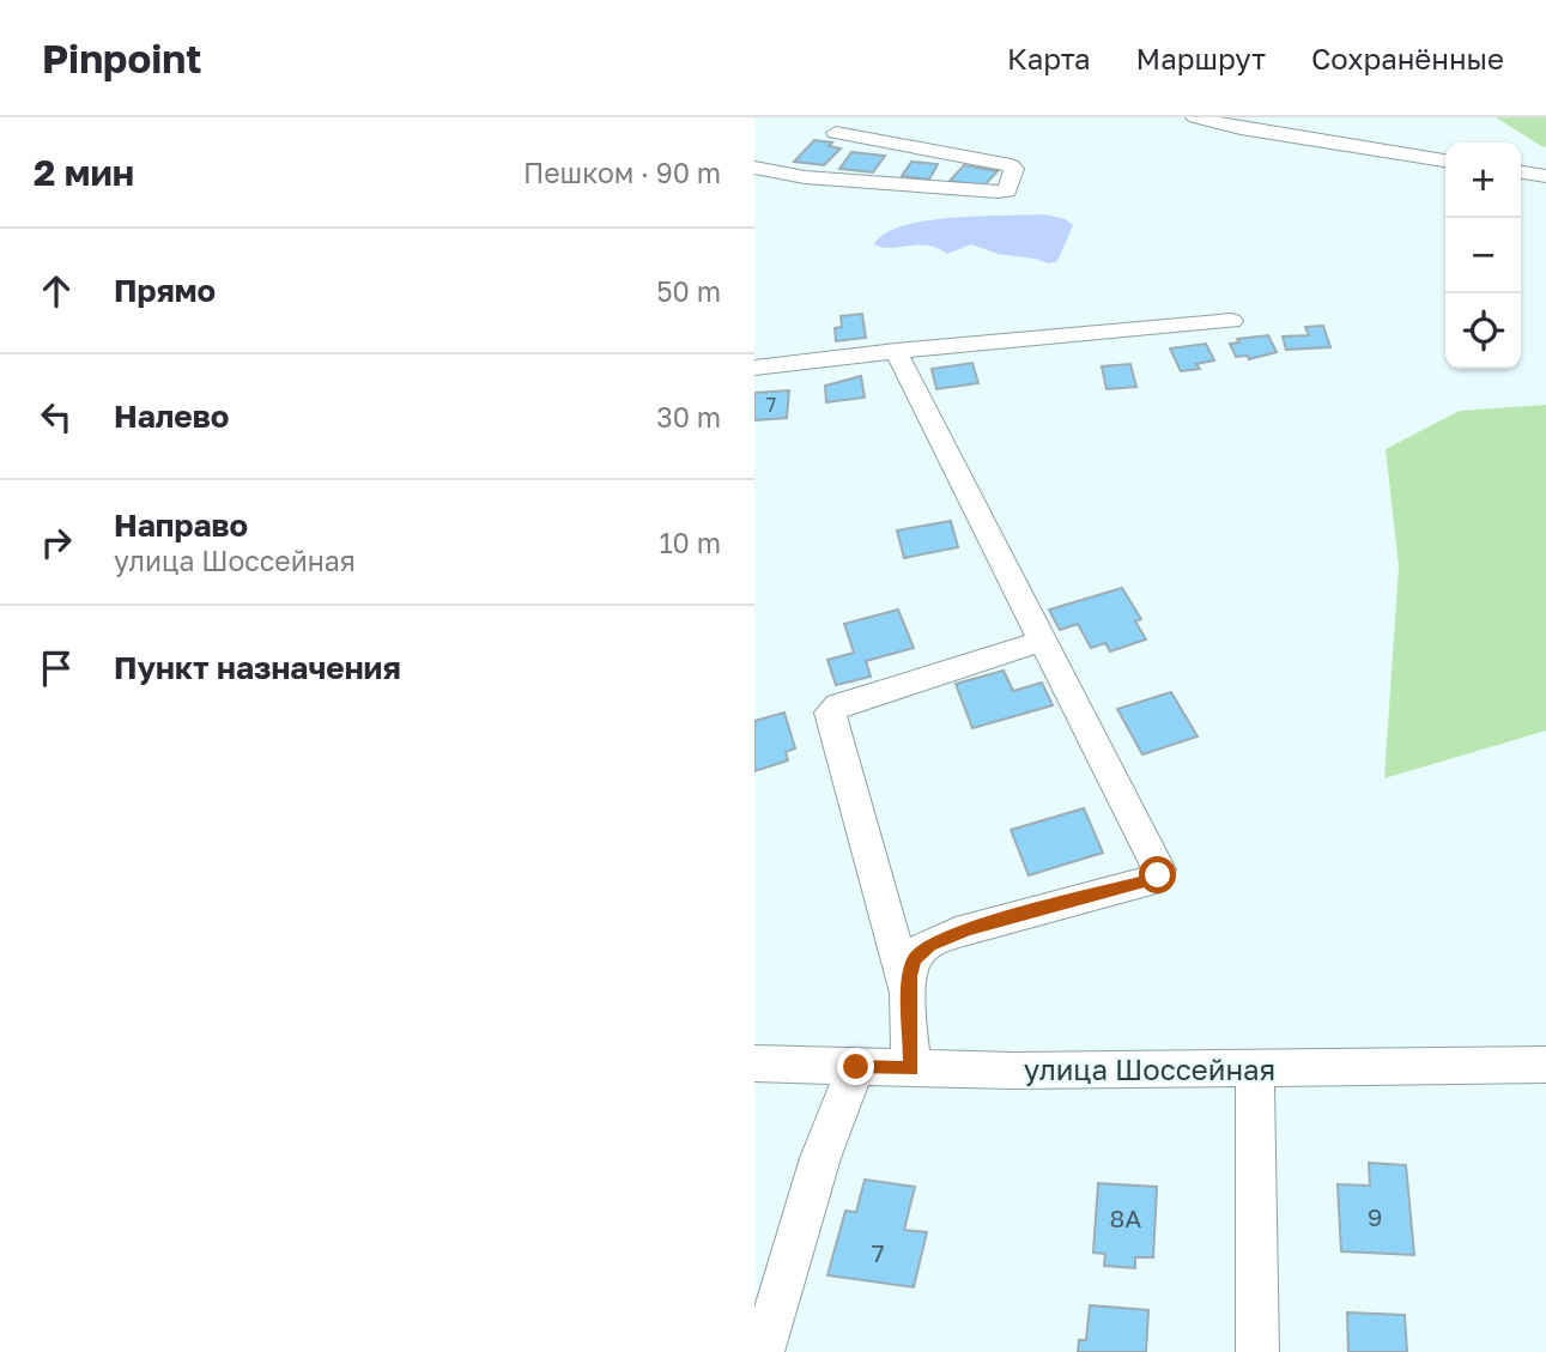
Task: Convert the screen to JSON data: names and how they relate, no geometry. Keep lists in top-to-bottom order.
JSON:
{
  "streets": {
    "street": ["улица Шоссейная"]
  },
  "house_numbers": [
    "7",
    "9",
    "8А",
    "7"
  ],
  "page": {
    "header": "Pinpoint",
    "nav": ["Карта", "Маршрут", "Сохранённые"],
    "heading": ["2 мин", "Пешком · 90 m"],
    "map_buttons": ["+", "−"],
    "list": [
      ["Прямо", "50 m"],
      ["Налево", "30 m"],
      ["Направо", "улица Шоссейная", "10 m"],
      "Пункт назначения"
    ]
  }
}
